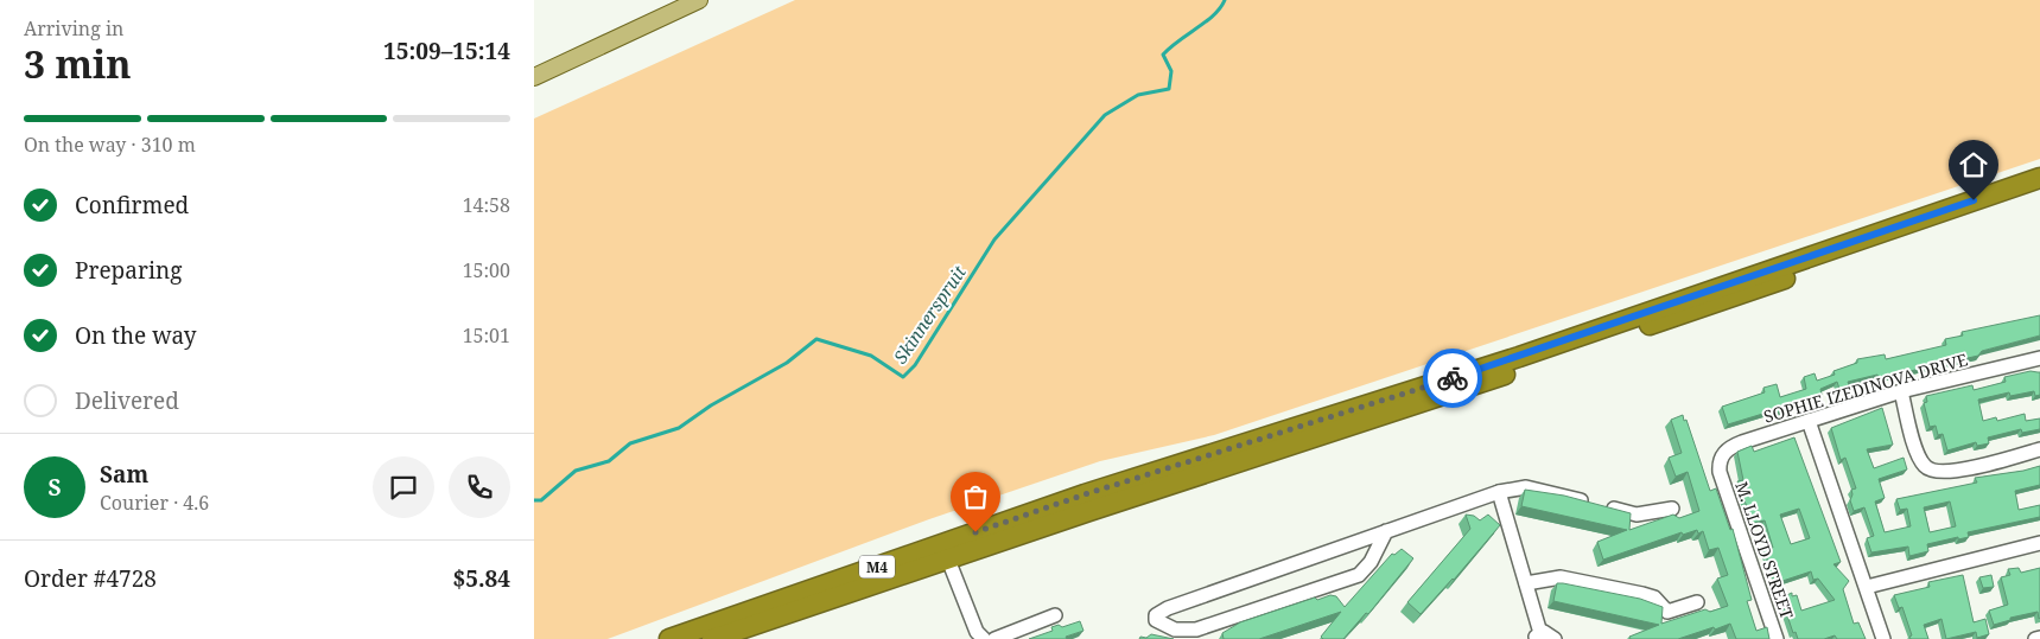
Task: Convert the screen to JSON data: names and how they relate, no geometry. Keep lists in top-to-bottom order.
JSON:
{
  "streets": {
    "highway": ["M4"],
    "street": ["SOPHIE IZEDINOVA DRIVE", "M. LLOYD STREET"]
  },
  "crossings": [
    ["SOPHIE IZEDINOVA DRIVE", "M. LLOYD STREET"]
  ],
  "water": ["Skinnerspruit"],
  "page": {
    "heading": ["3 min", "Arriving in", "15:09–15:14"],
    "panel": [
      "Sam",
      "Courier · 4.6",
      "Order #4728",
      "$5.84"
    ],
    "bar": "On the way · 310 m",
    "list": [
      ["Confirmed", "14:58"],
      ["Preparing", "15:00"],
      ["On the way", "15:01"],
      "Delivered"
    ],
    "round": "S"
  }
}
